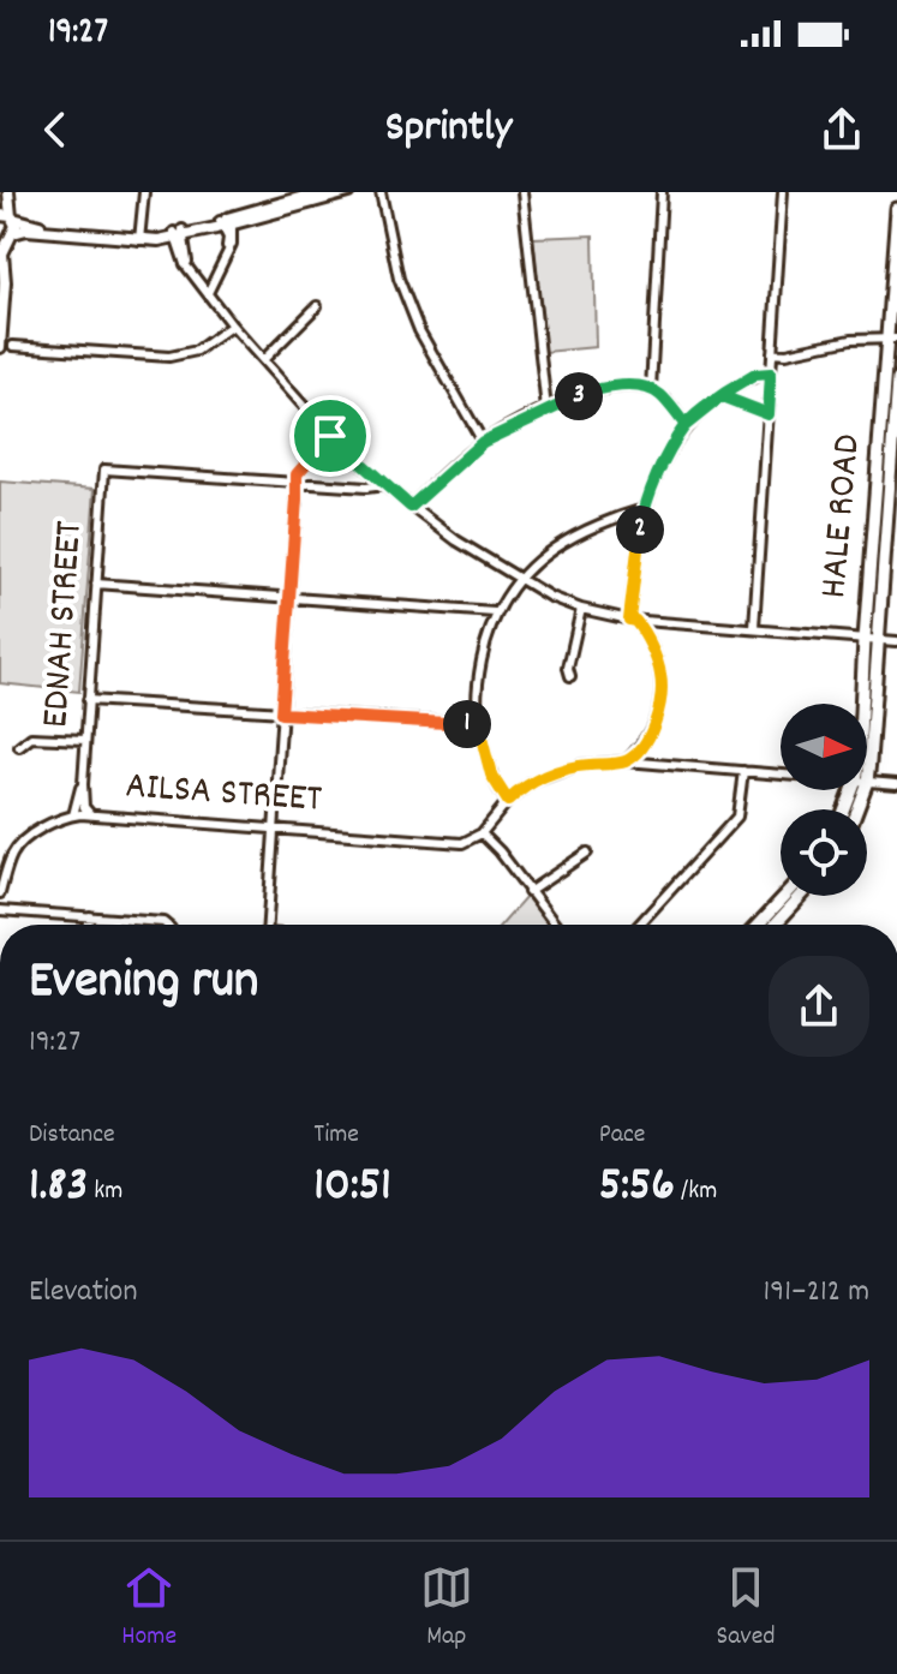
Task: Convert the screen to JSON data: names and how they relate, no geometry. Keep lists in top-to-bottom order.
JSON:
{
  "streets": {
    "main road": ["HALE ROAD"],
    "street": ["EDNAH STREET", "AILSA STREET"]
  },
  "crossings": [
    ["EDNAH STREET", "AILSA STREET"]
  ],
  "north": "right",
  "page": {
    "status": "19:27",
    "header": "Sprintly",
    "pins": ["3", "2", "1"],
    "heading": ["Evening run", "19:27"],
    "stats": [
      ["Distance", "1.83 km"],
      ["Time", "10:51"],
      ["Pace", "5:56 /km"]
    ],
    "chart": ["Elevation", "191–212 m"],
    "tabs": ["Home", "Map", "Saved"]
  }
}
